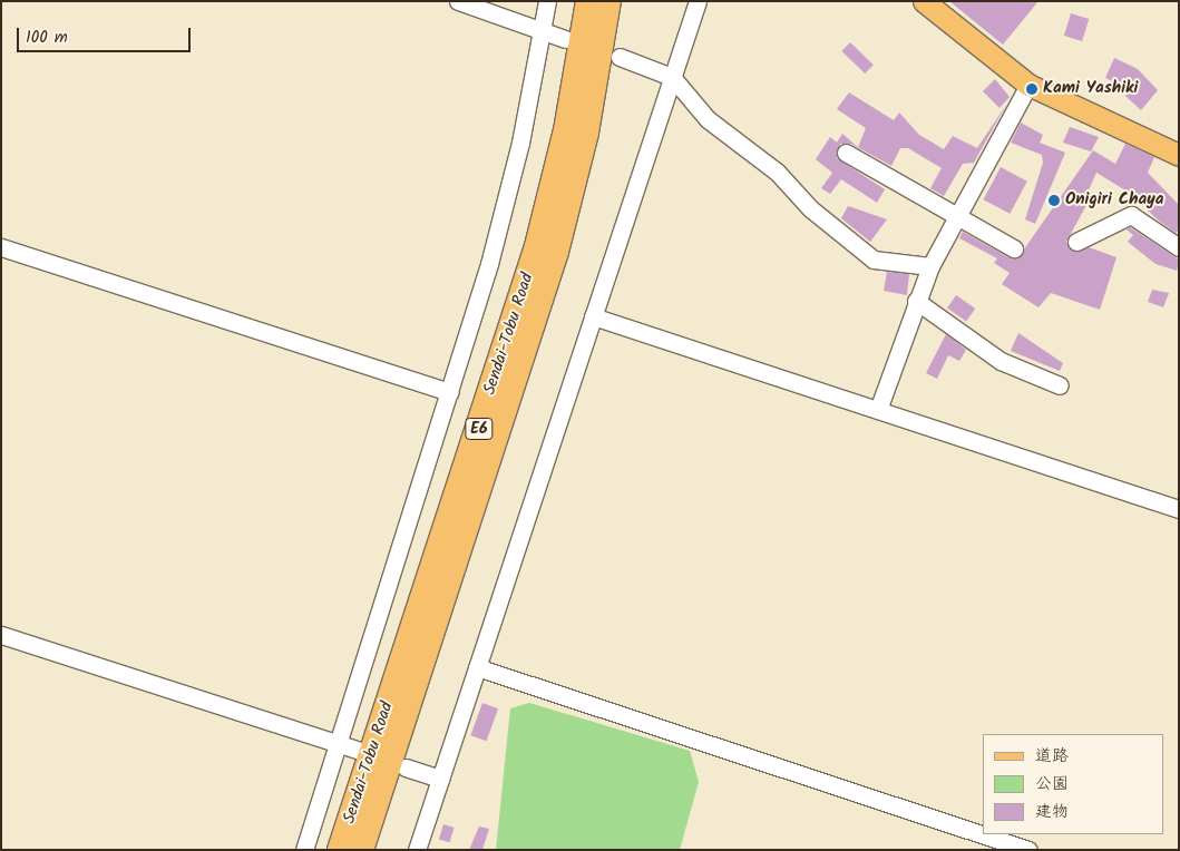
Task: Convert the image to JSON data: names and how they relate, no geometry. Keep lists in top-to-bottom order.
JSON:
{
  "streets": {
    "highway": ["Sendai-Tobu Road", "E6"]
  },
  "places": ["Kami Yashiki", "Onigiri Chaya"],
  "legend": ["道路", "公園", "建物"],
  "scale_bar": "100 m"
}
